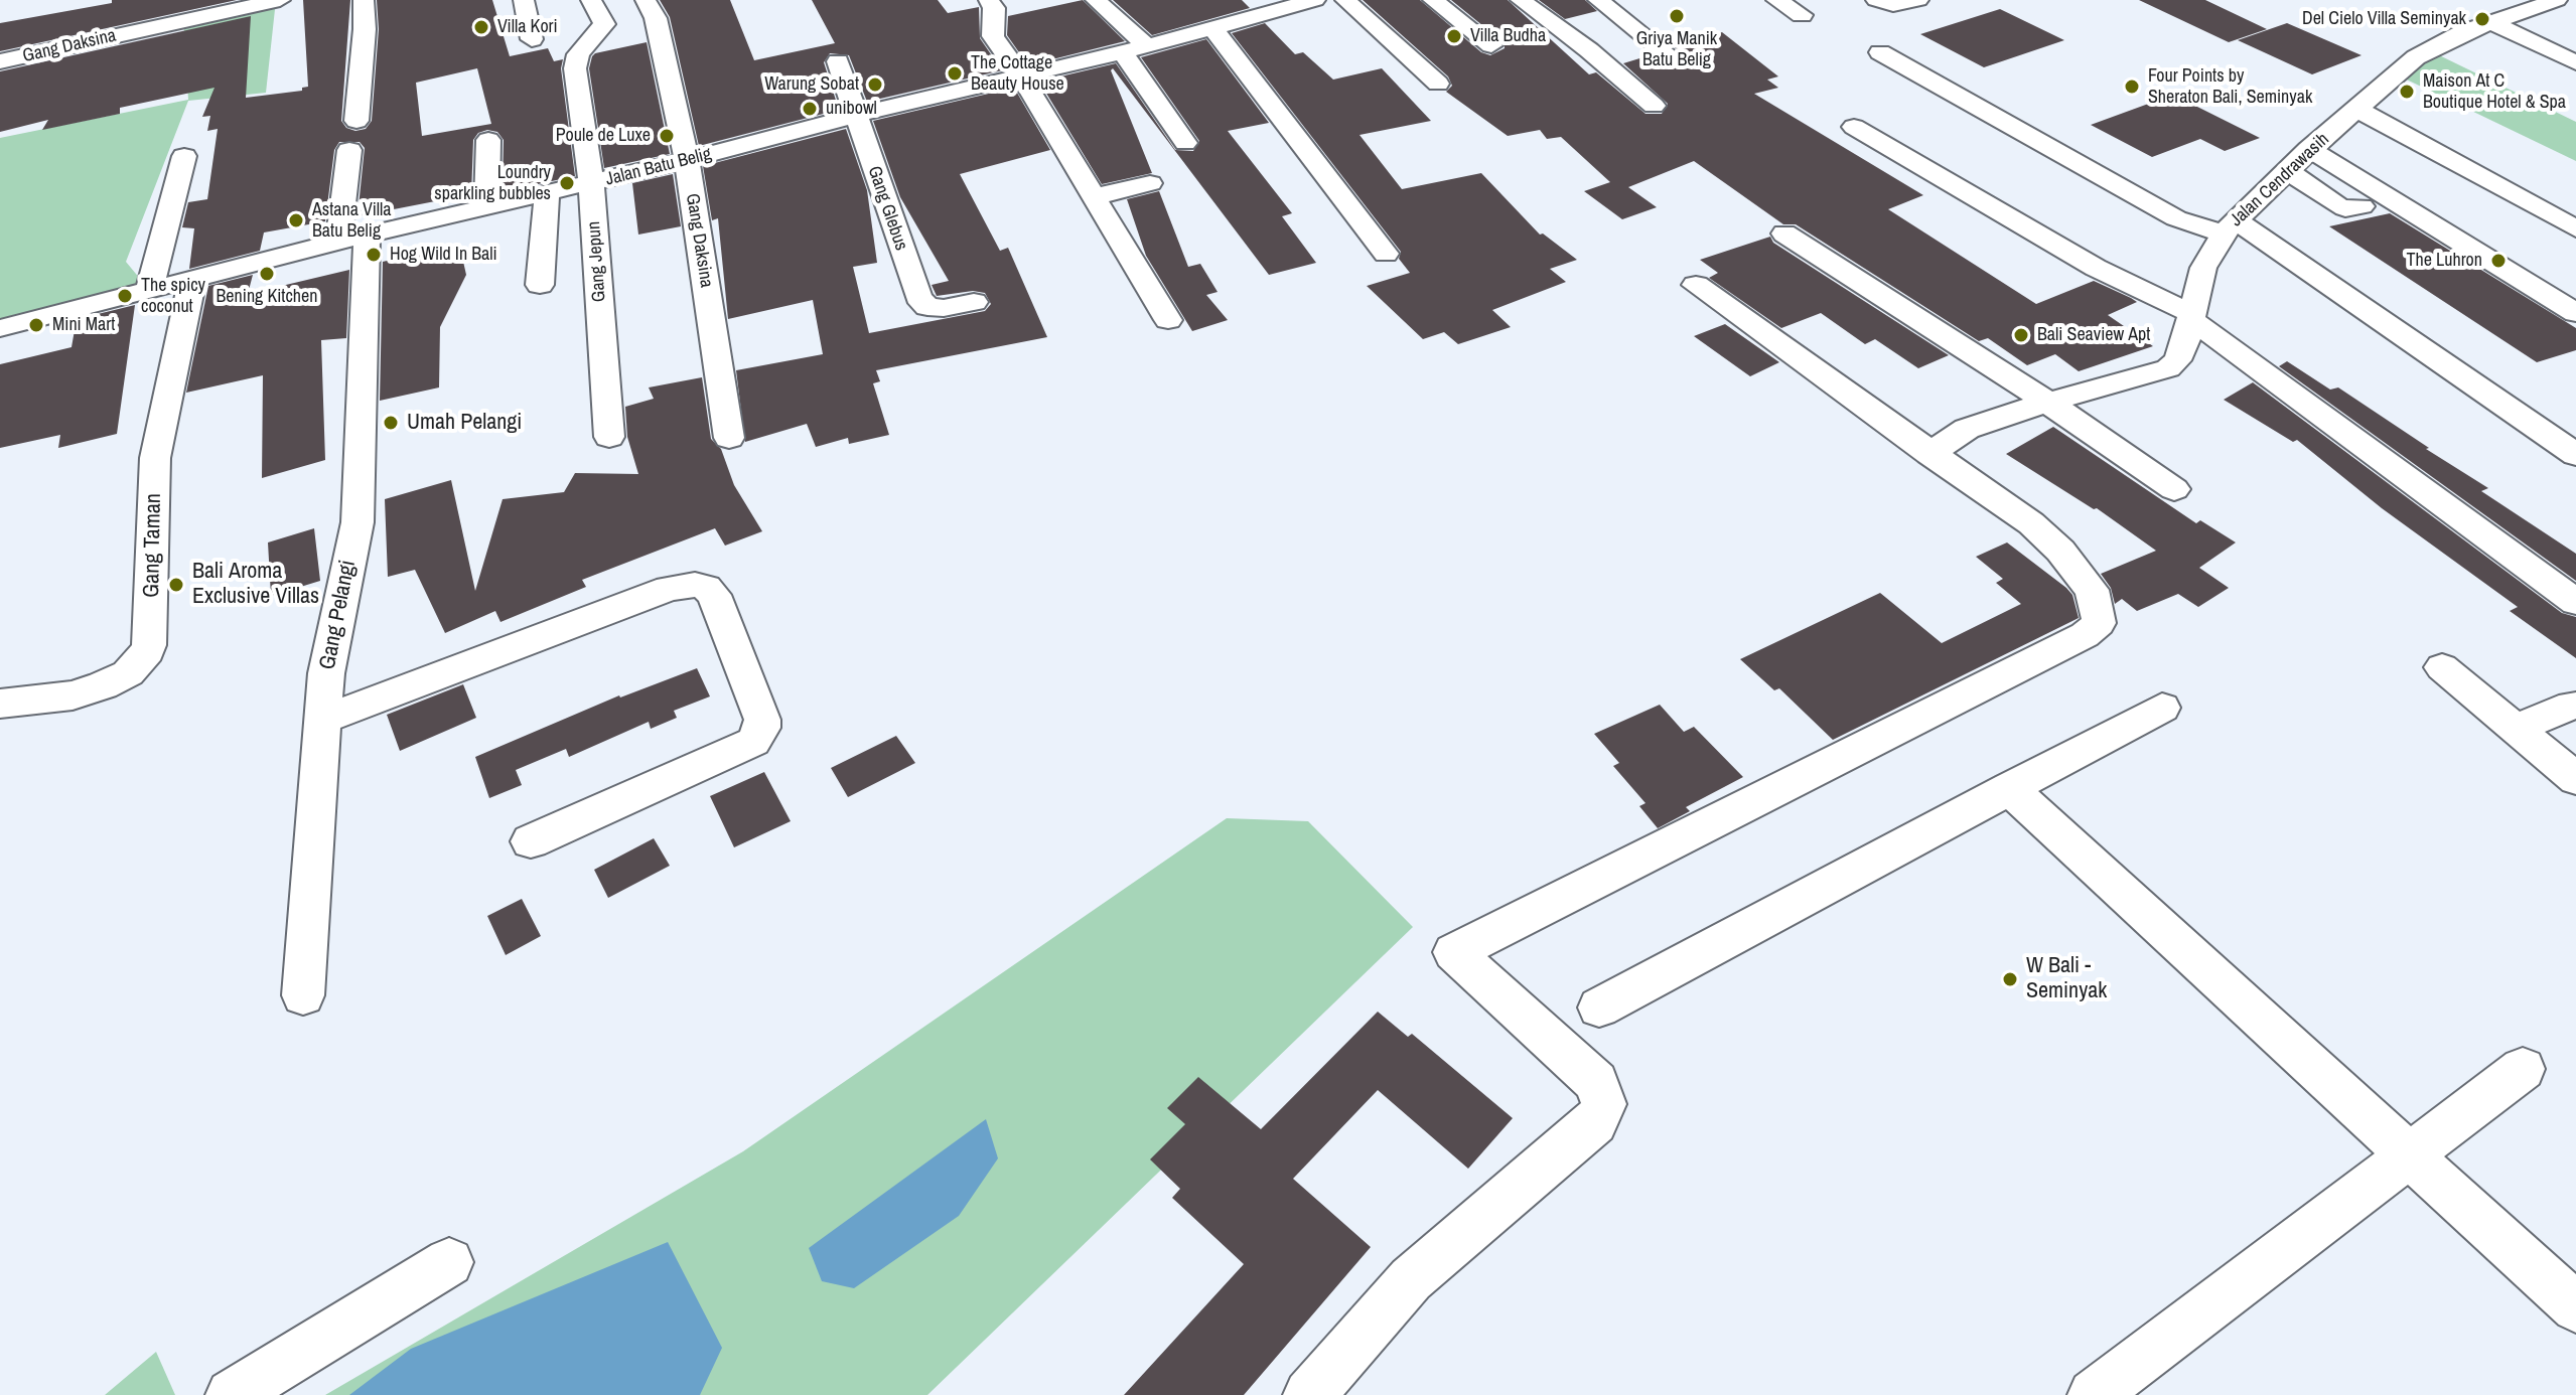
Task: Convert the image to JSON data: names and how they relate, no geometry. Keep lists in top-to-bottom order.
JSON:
{
  "streets": {
    "street": [
      "Gang Daksina",
      "Jalan Batu Belig",
      "Jalan Cendrawasih",
      "Gang Glebus",
      "Gang Jepun",
      "Gang Taman",
      "Gang Pelangi"
    ]
  },
  "crossings": [
    ["Gang Daksina", "Jalan Batu Belig"],
    ["Jalan Batu Belig", "Gang Glebus"],
    ["Jalan Batu Belig", "Gang Jepun"],
    ["Jalan Batu Belig", "Gang Taman"],
    ["Jalan Batu Belig", "Gang Pelangi"]
  ],
  "places": [
    "Griya Manik Batu Belig",
    "Del Cielo Villa Seminyak",
    "Villa Kori",
    "Villa Budha",
    "The Cottage Beauty House",
    "Warung Sobat",
    "Four Points by Sheraton Bali, Seminyak",
    "Maison At C Boutique Hotel & Spa",
    "unibowl",
    "Poule de Luxe",
    "Loundry sparkling bubbles",
    "Astana Villa Batu Belig",
    "Hog Wild In Bali",
    "The Luhron",
    "Bening Kitchen",
    "The spicy coconut",
    "Mini Mart",
    "Bali Seaview Apt",
    "Umah Pelangi",
    "Bali Aroma Exclusive Villas",
    "W Bali - Seminyak"
  ]
}
